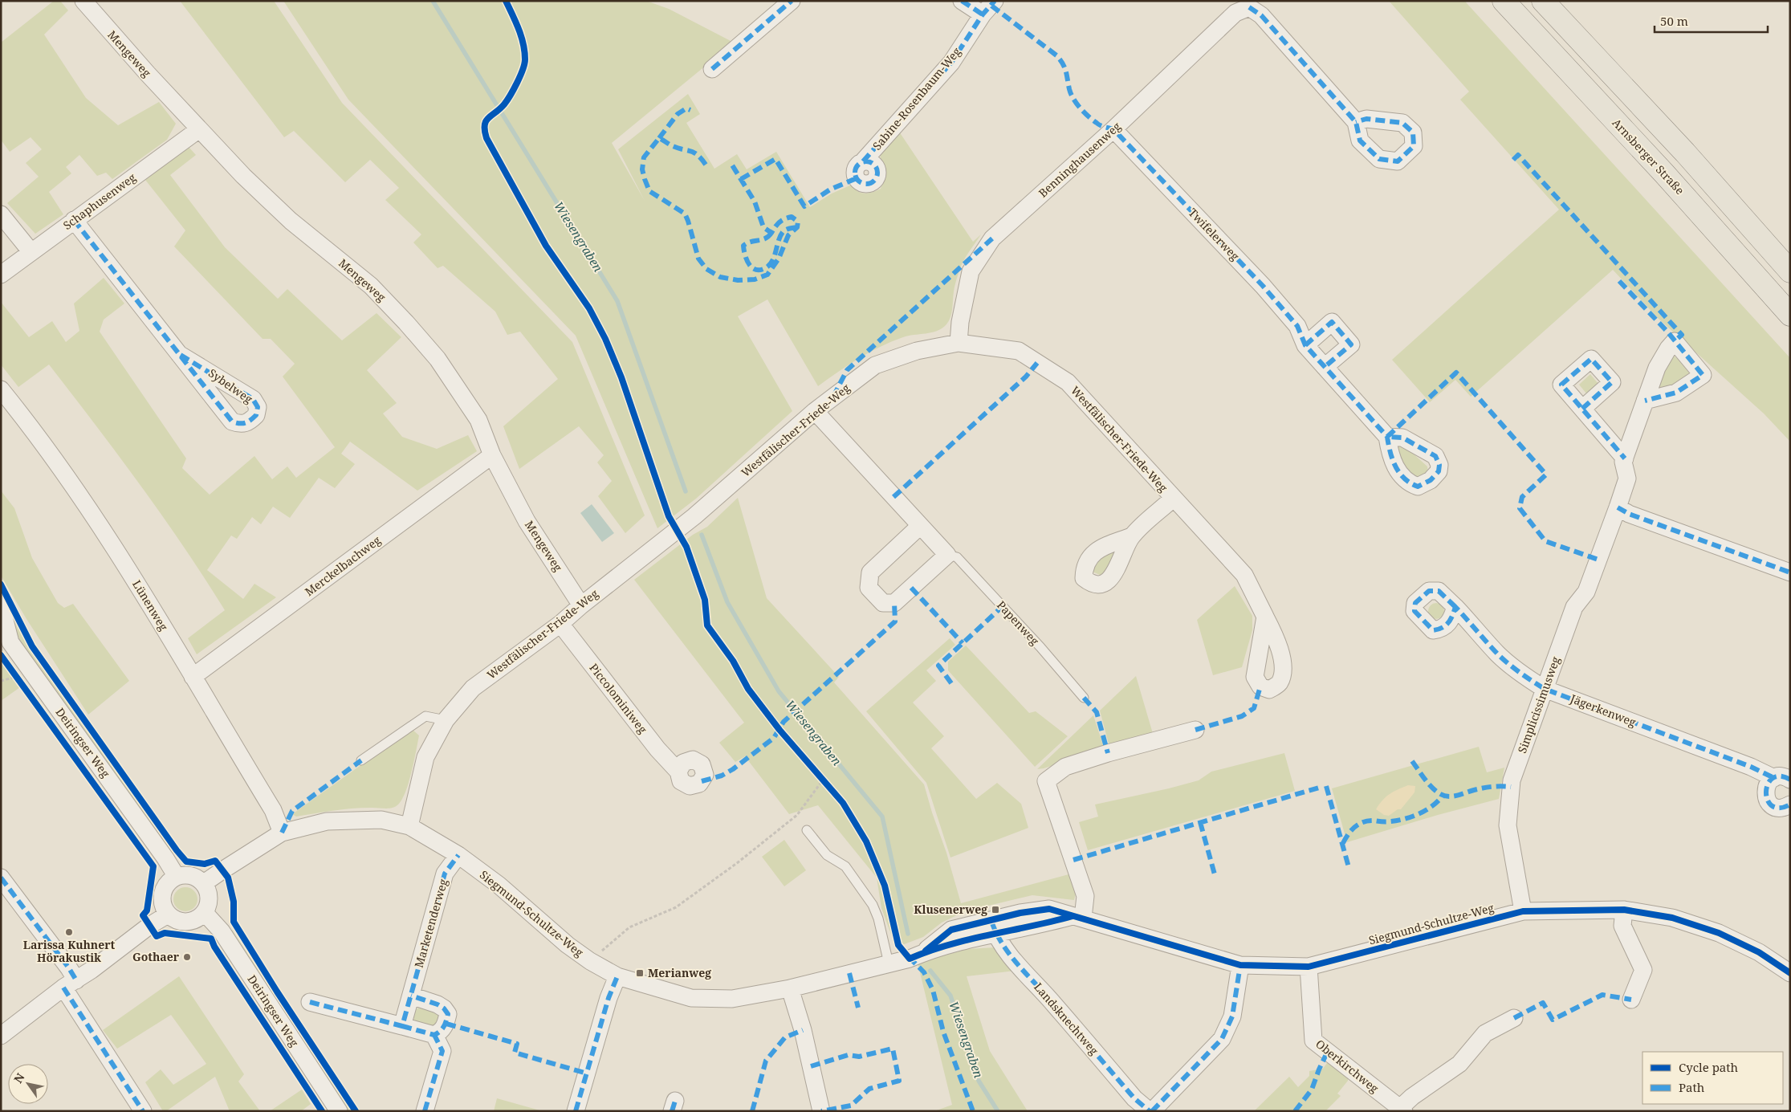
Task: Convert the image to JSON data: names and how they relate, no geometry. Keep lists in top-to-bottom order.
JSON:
{
  "streets": {
    "main road": ["Arnsberger Straße"],
    "street": [
      "Mengeweg",
      "Sabine-Rosenbaum-Weg",
      "Benninghausenweg",
      "Schaphusenweg",
      "Twifelerweg",
      "Sybelweg",
      "Westfälischer-Friede-Weg",
      "Merckelbachweg",
      "Lünenweg",
      "Papenweg",
      "Piccolominiweg",
      "Simplicissimusweg",
      "Jägerkenweg",
      "Deiringser Weg",
      "Siegmund-Schultze-Weg",
      "Marketenderweg",
      "Landsknechtweg",
      "Oberkirchweg"
    ]
  },
  "crossings": [
    ["Mengeweg", "Schaphusenweg"],
    ["Mengeweg", "Westfälischer-Friede-Weg"],
    ["Mengeweg", "Merckelbachweg"],
    ["Benninghausenweg", "Twifelerweg"],
    ["Benninghausenweg", "Westfälischer-Friede-Weg"],
    ["Schaphusenweg", "Sybelweg"],
    ["Westfälischer-Friede-Weg", "Papenweg"],
    ["Westfälischer-Friede-Weg", "Piccolominiweg"],
    ["Westfälischer-Friede-Weg", "Siegmund-Schultze-Weg"],
    ["Merckelbachweg", "Lünenweg"],
    ["Lünenweg", "Siegmund-Schultze-Weg"],
    ["Simplicissimusweg", "Jägerkenweg"],
    ["Simplicissimusweg", "Siegmund-Schultze-Weg"],
    ["Deiringser Weg", "Siegmund-Schultze-Weg"],
    ["Siegmund-Schultze-Weg", "Marketenderweg"],
    ["Siegmund-Schultze-Weg", "Landsknechtweg"],
    ["Siegmund-Schultze-Weg", "Oberkirchweg"]
  ],
  "water": ["Wiesengraben"],
  "places": {
    "transit": ["Klusenerweg", "Merianweg"],
    "other": ["Larissa Kuhnert Hörakustik", "Gothaer"]
  },
  "legend": ["Cycle path", "Path"],
  "scale_bar": "50 m",
  "north": "top left"
}
